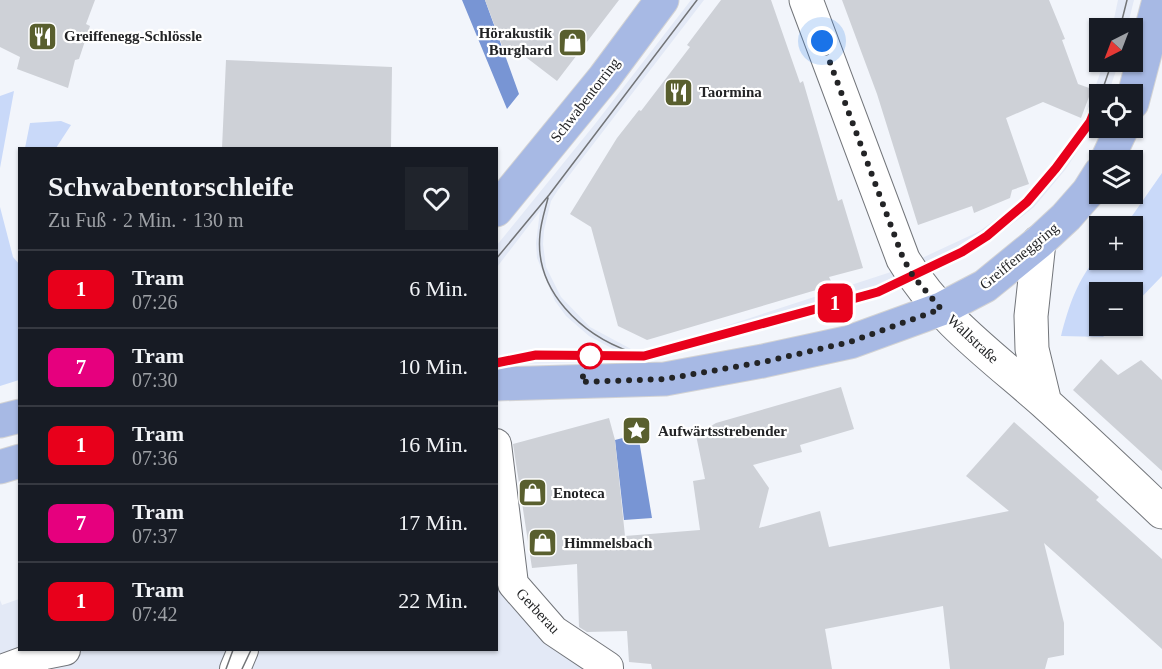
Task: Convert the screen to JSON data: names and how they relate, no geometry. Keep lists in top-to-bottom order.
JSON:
{
  "streets": {
    "main road": ["Schwabentorring", "Greiffeneggring"],
    "street": ["Wallstraße", "Gerberau"]
  },
  "crossings": [
    ["Greiffeneggring", "Wallstraße"]
  ],
  "places": {
    "restaurant": ["Greiffenegg-Schlössle", "Taormina"],
    "shop": ["Hörakustik Burghard", "Enoteca", "Himmelsbach"],
    "place": ["Aufwärtsstrebender"]
  },
  "lines": ["tram line 1"],
  "north": "bottom left",
  "page": {
    "on_map": "1",
    "map_buttons": ["+", "−"],
    "heading": ["Schwabentorschleife", "Zu Fuß · 2 Min. · 130 m"],
    "list": [
      {
        "mark": "1",
        "name": "Tram",
        "note": "07:26",
        "value": "6 Min."
      },
      {
        "mark": "7",
        "name": "Tram",
        "note": "07:30",
        "value": "10 Min."
      },
      {
        "mark": "1",
        "name": "Tram",
        "note": "07:36",
        "value": "16 Min."
      },
      {
        "mark": "7",
        "name": "Tram",
        "note": "07:37",
        "value": "17 Min."
      },
      {
        "mark": "1",
        "name": "Tram",
        "note": "07:42",
        "value": "22 Min."
      }
    ]
  }
}
